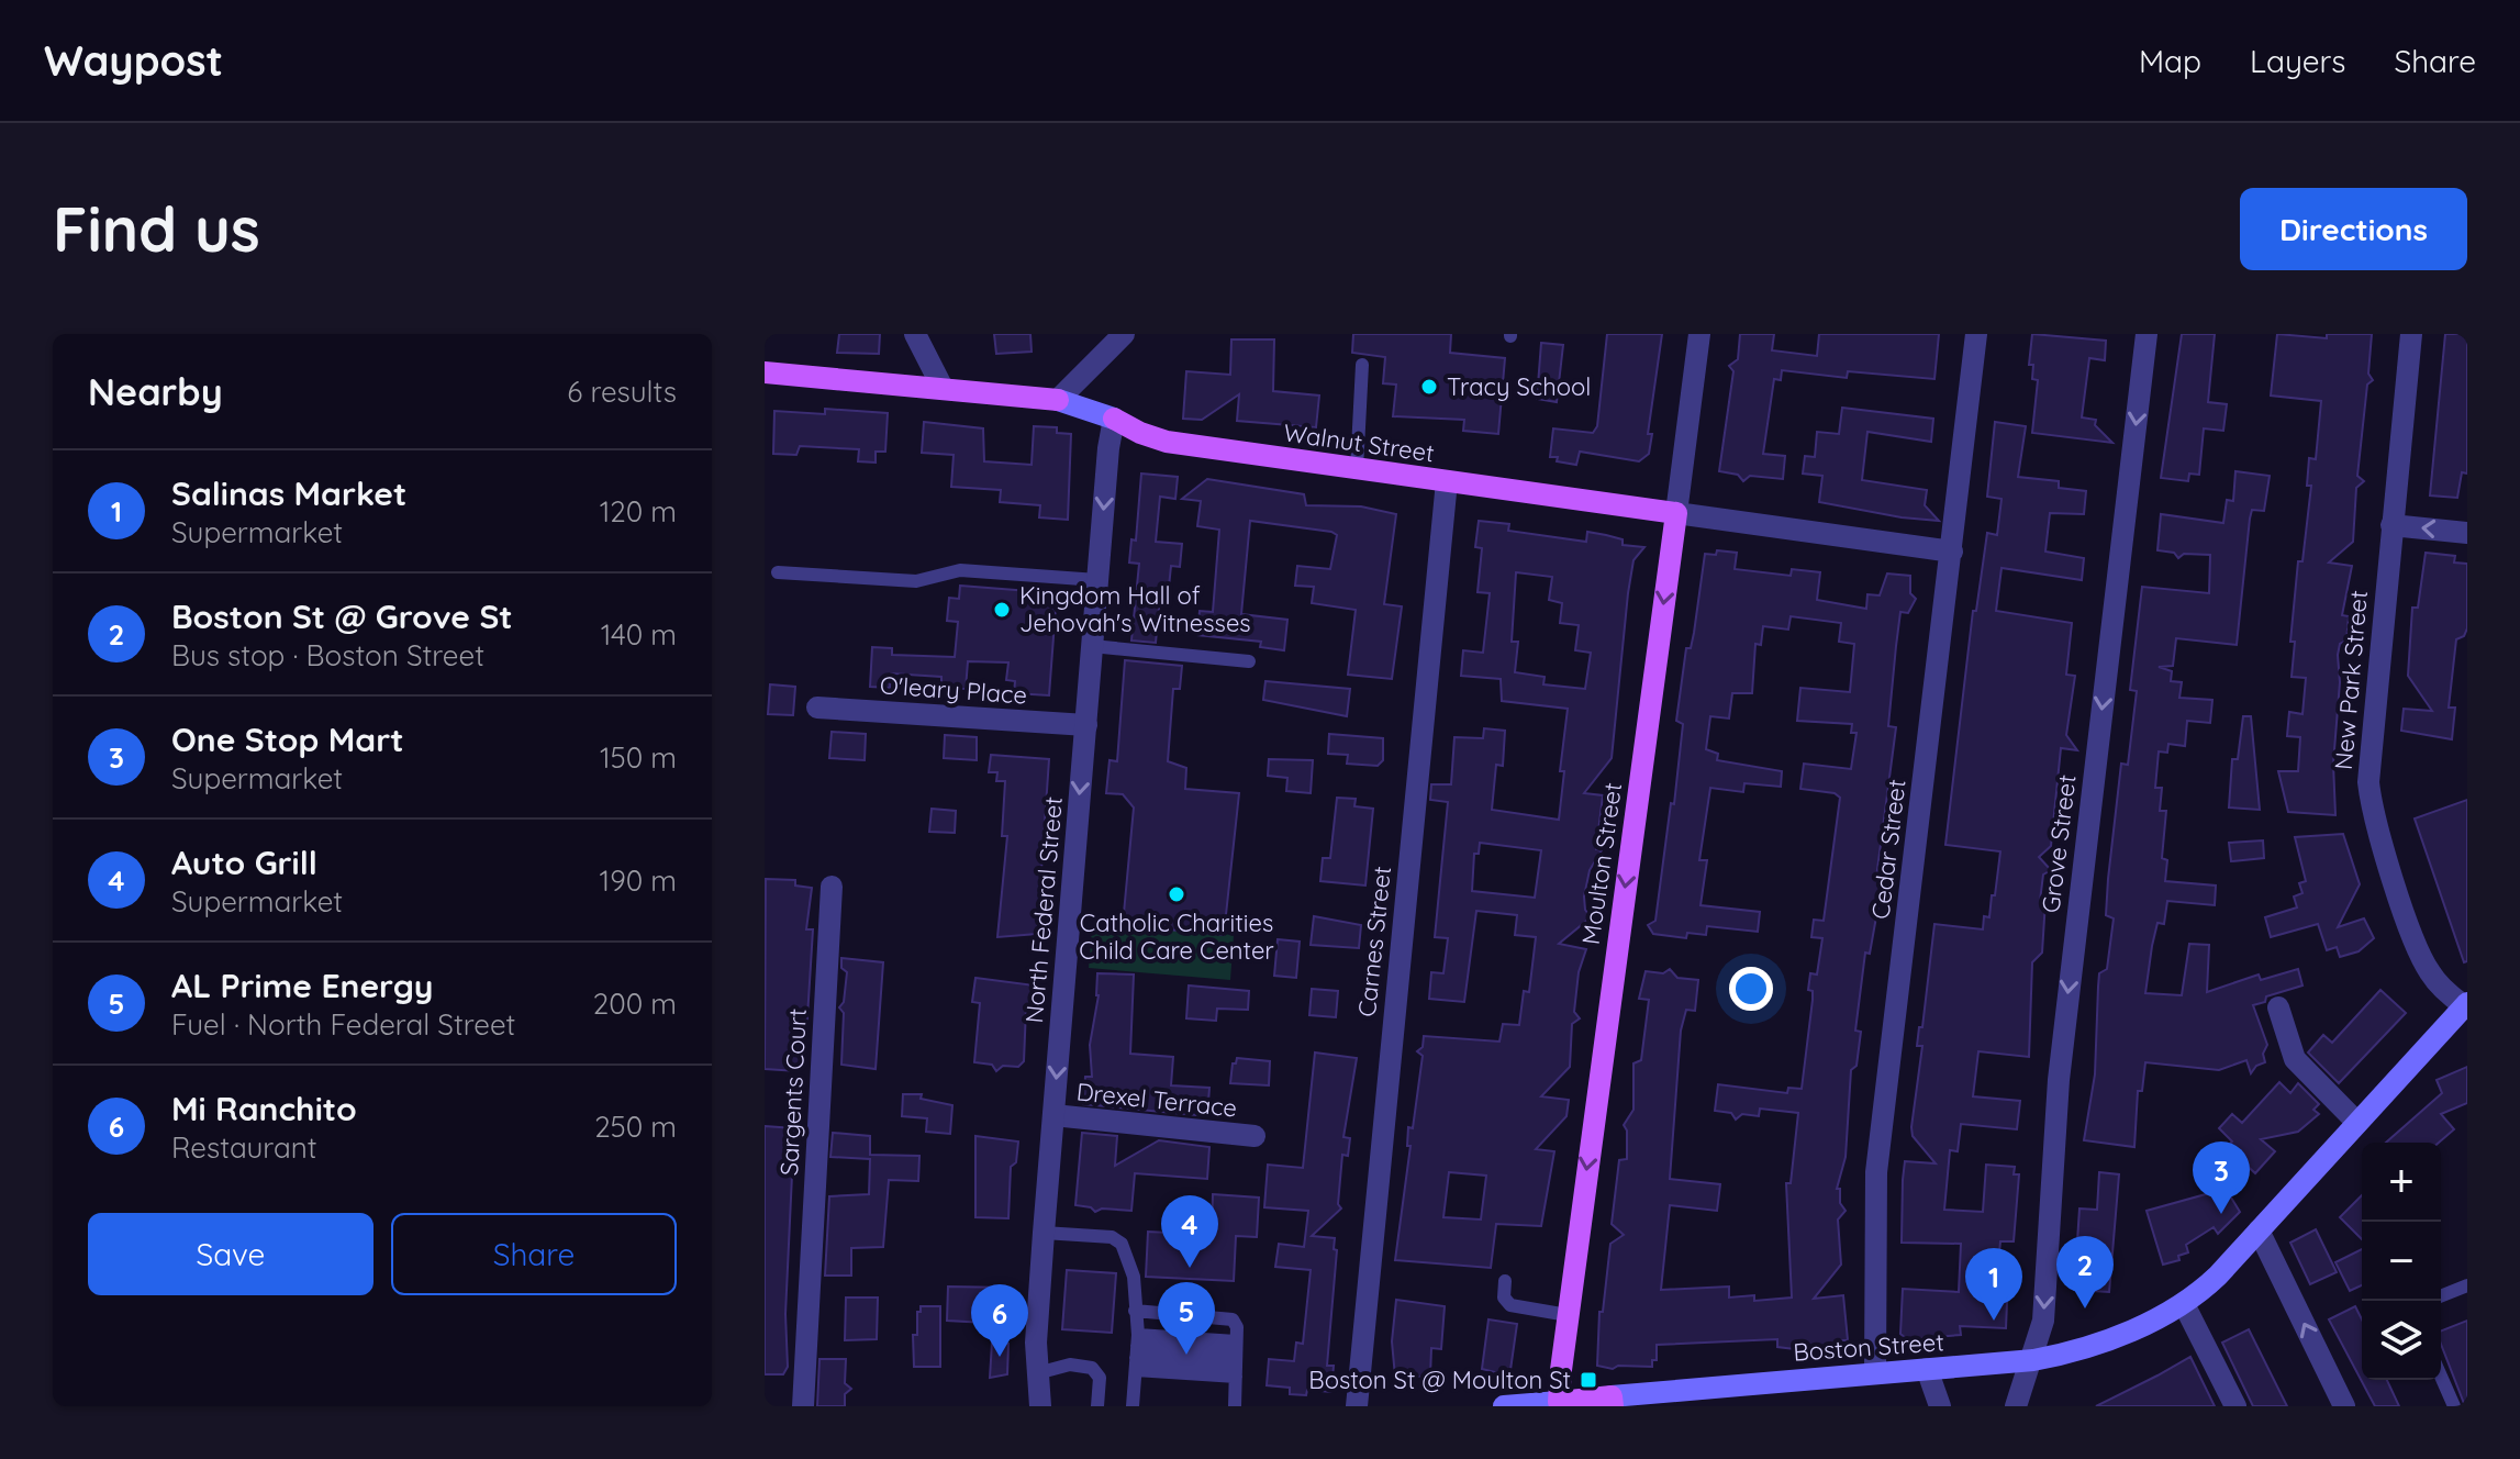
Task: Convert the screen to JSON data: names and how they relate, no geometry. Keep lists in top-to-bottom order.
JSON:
{
  "streets": {
    "main road": ["Walnut Street", "Moulton Street", "Boston Street"],
    "street": [
      "New Park Street",
      "O'leary Place",
      "Grove Street",
      "Cedar Street",
      "North Federal Street",
      "Carnes Street",
      "Sargents Court",
      "Drexel Terrace"
    ]
  },
  "crossings": [
    ["Walnut Street", "Cedar Street"],
    ["Walnut Street", "Moulton Street"],
    ["Walnut Street", "North Federal Street"],
    ["Walnut Street", "Carnes Street"],
    ["New Park Street", "Boston Street"],
    ["O'leary Place", "North Federal Street"],
    ["Grove Street", "Boston Street"],
    ["Cedar Street", "Boston Street"],
    ["Moulton Street", "Boston Street"],
    ["North Federal Street", "Drexel Terrace"]
  ],
  "one_way": ["Grove Street", "Moulton Street", "North Federal Street"],
  "places": {
    "other": ["Tracy School", "Kingdom Hall of Jehovah's Witnesses", "Catholic Charities Child Care Center"],
    "transit": ["Boston St @ Moulton St"]
  },
  "page": {
    "header": "Waypost",
    "nav": ["Map", "Layers", "Share"],
    "buttons": [
      "Directions",
      ["Save", "Share"]
    ],
    "title": "Find us",
    "heading": ["Nearby", "6 results"],
    "list": [
      {
        "mark": "1",
        "name": "Salinas Market",
        "note": "Supermarket",
        "value": "120 m"
      },
      {
        "mark": "2",
        "name": "Boston St @ Grove St",
        "note": "Bus stop · Boston Street",
        "value": "140 m"
      },
      {
        "mark": "3",
        "name": "One Stop Mart",
        "note": "Supermarket",
        "value": "150 m"
      },
      {
        "mark": "4",
        "name": "Auto Grill",
        "note": "Supermarket",
        "value": "190 m"
      },
      {
        "mark": "5",
        "name": "AL Prime Energy",
        "note": "Fuel · North Federal Street",
        "value": "200 m"
      },
      {
        "mark": "6",
        "name": "Mi Ranchito",
        "note": "Restaurant",
        "value": "250 m"
      }
    ],
    "pins": [
      "3",
      "4",
      "2",
      "1",
      "5",
      "6"
    ],
    "map_buttons": ["+", "−"]
  }
}
